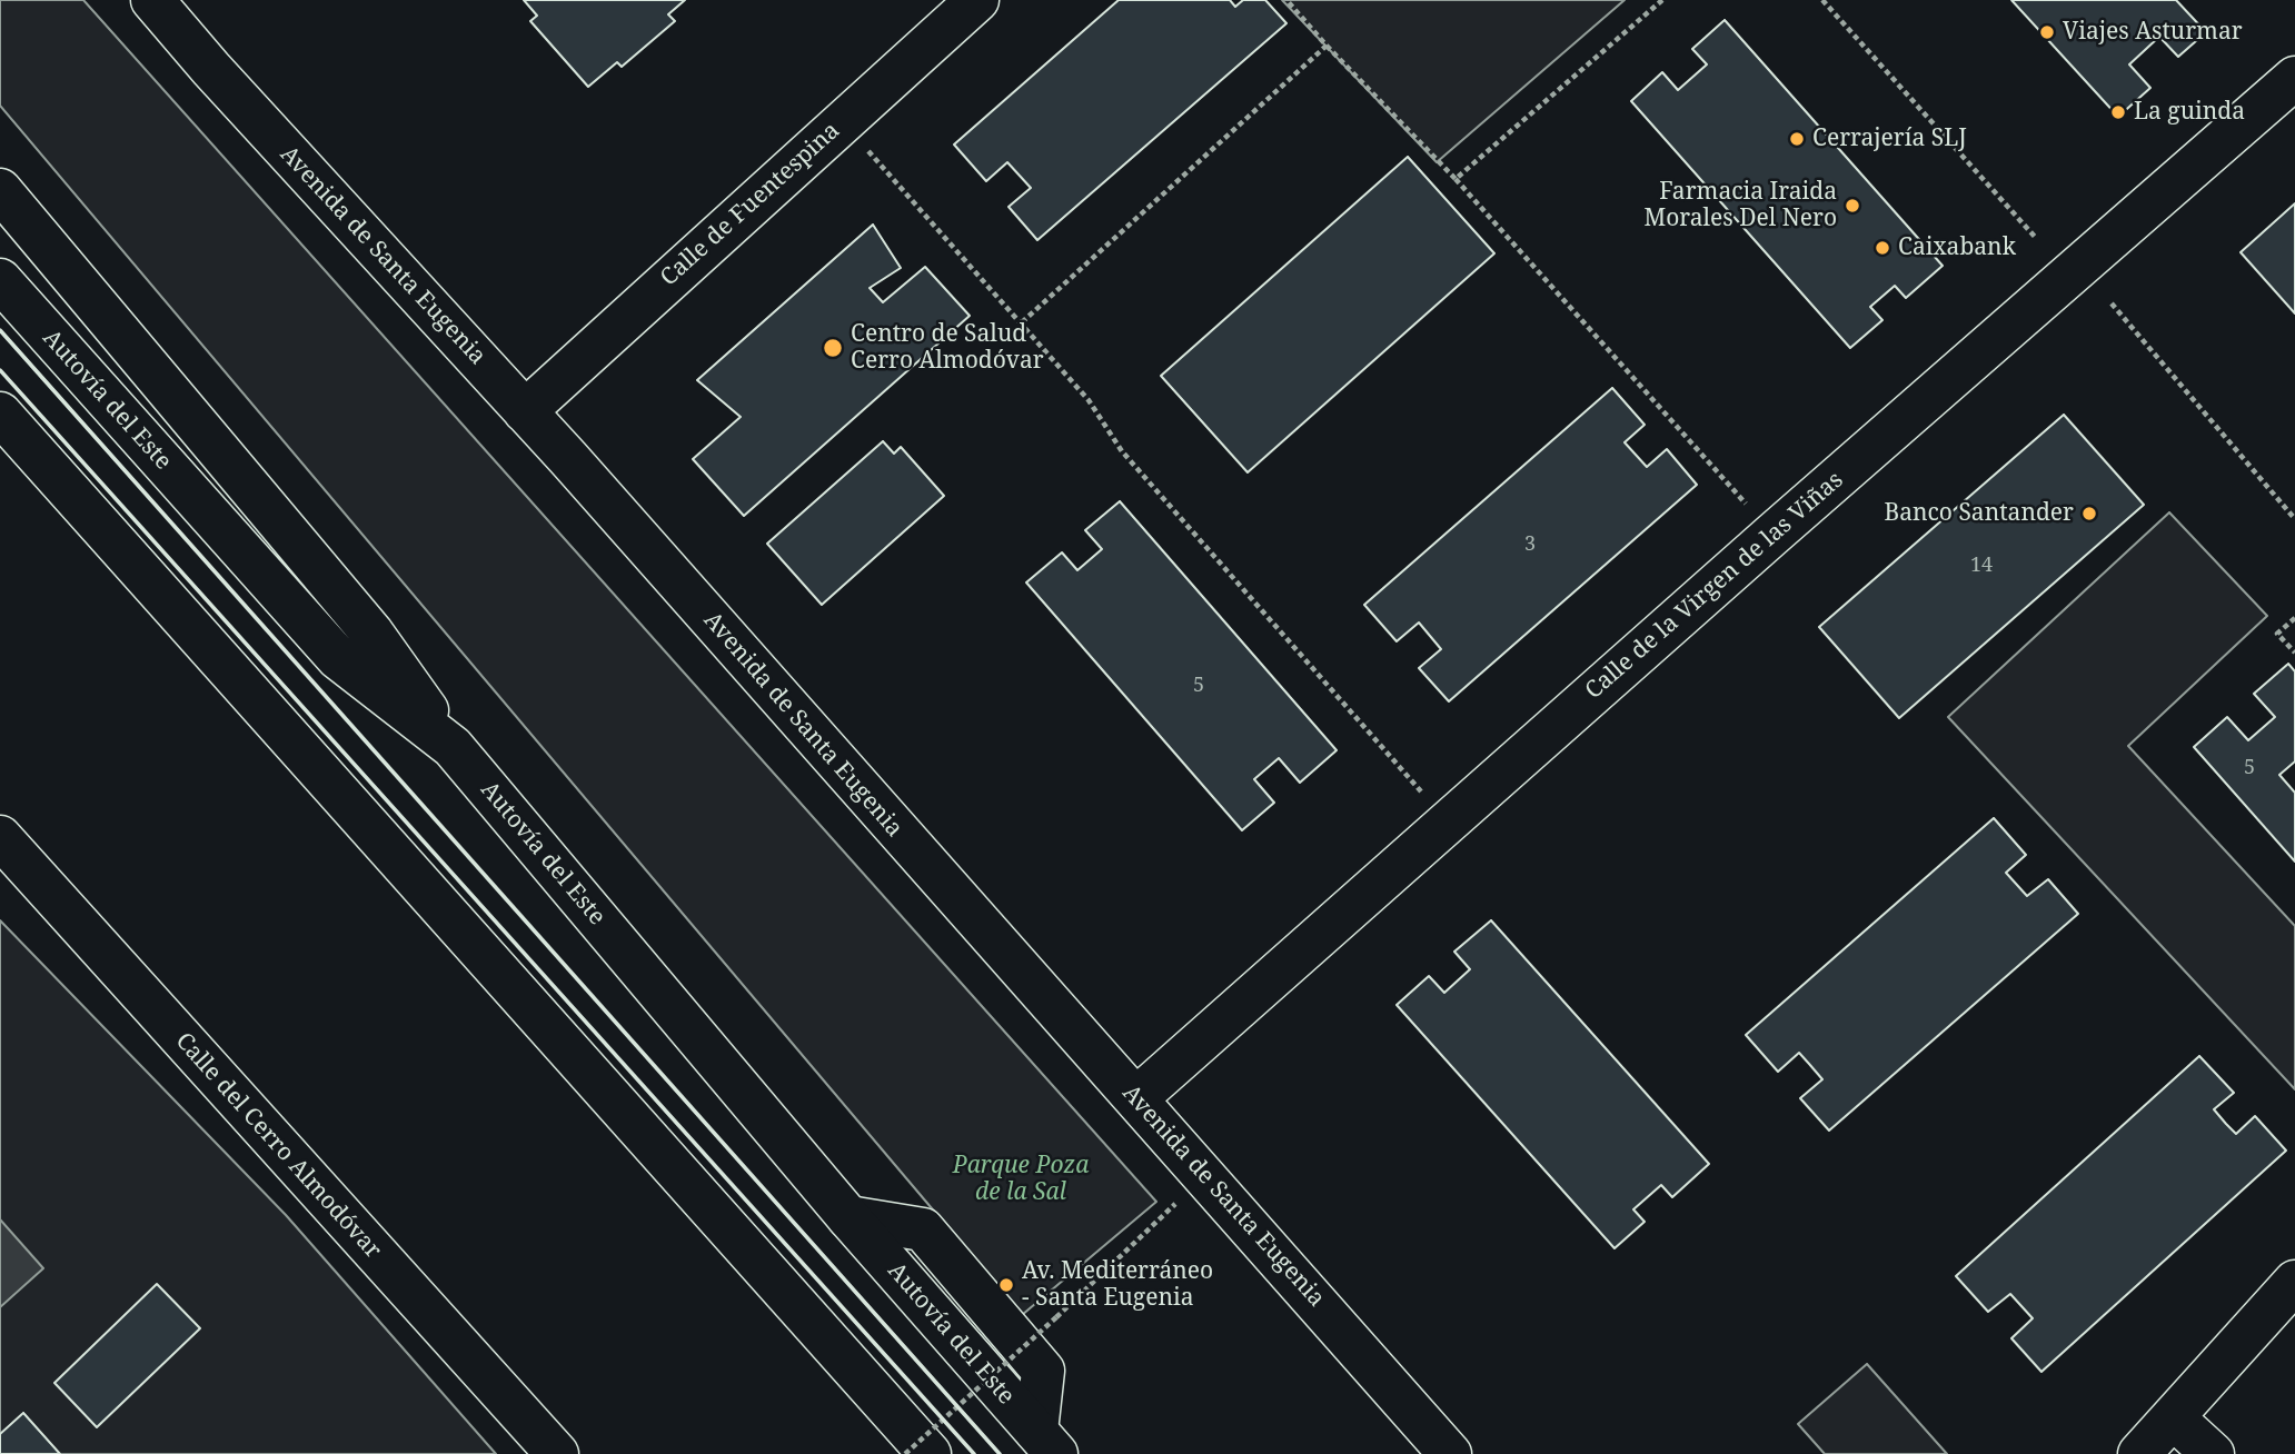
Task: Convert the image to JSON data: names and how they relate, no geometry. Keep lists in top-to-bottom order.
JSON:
{
  "streets": {
    "main road": [
      "Calle de Fuentespina",
      "Avenida de Santa Eugenia",
      "Autovía del Este",
      "Calle de la Virgen de las Viñas",
      "Calle del Cerro Almodóvar"
    ]
  },
  "crossings": [
    ["Calle de Fuentespina", "Avenida de Santa Eugenia"],
    ["Avenida de Santa Eugenia", "Calle de la Virgen de las Viñas"]
  ],
  "parks": ["Parque Poza de la Sal"],
  "places": [
    "Viajes Asturmar",
    "La guinda",
    "Cerrajería SLJ",
    "Farmacia Iraida Morales Del Nero",
    "Caixabank",
    "Centro de Salud Cerro Almodóvar",
    "Banco Santander",
    "Av. Mediterráneo - Santa Eugenia"
  ],
  "house_numbers": [
    "3",
    "14",
    "5",
    "5"
  ]
}
